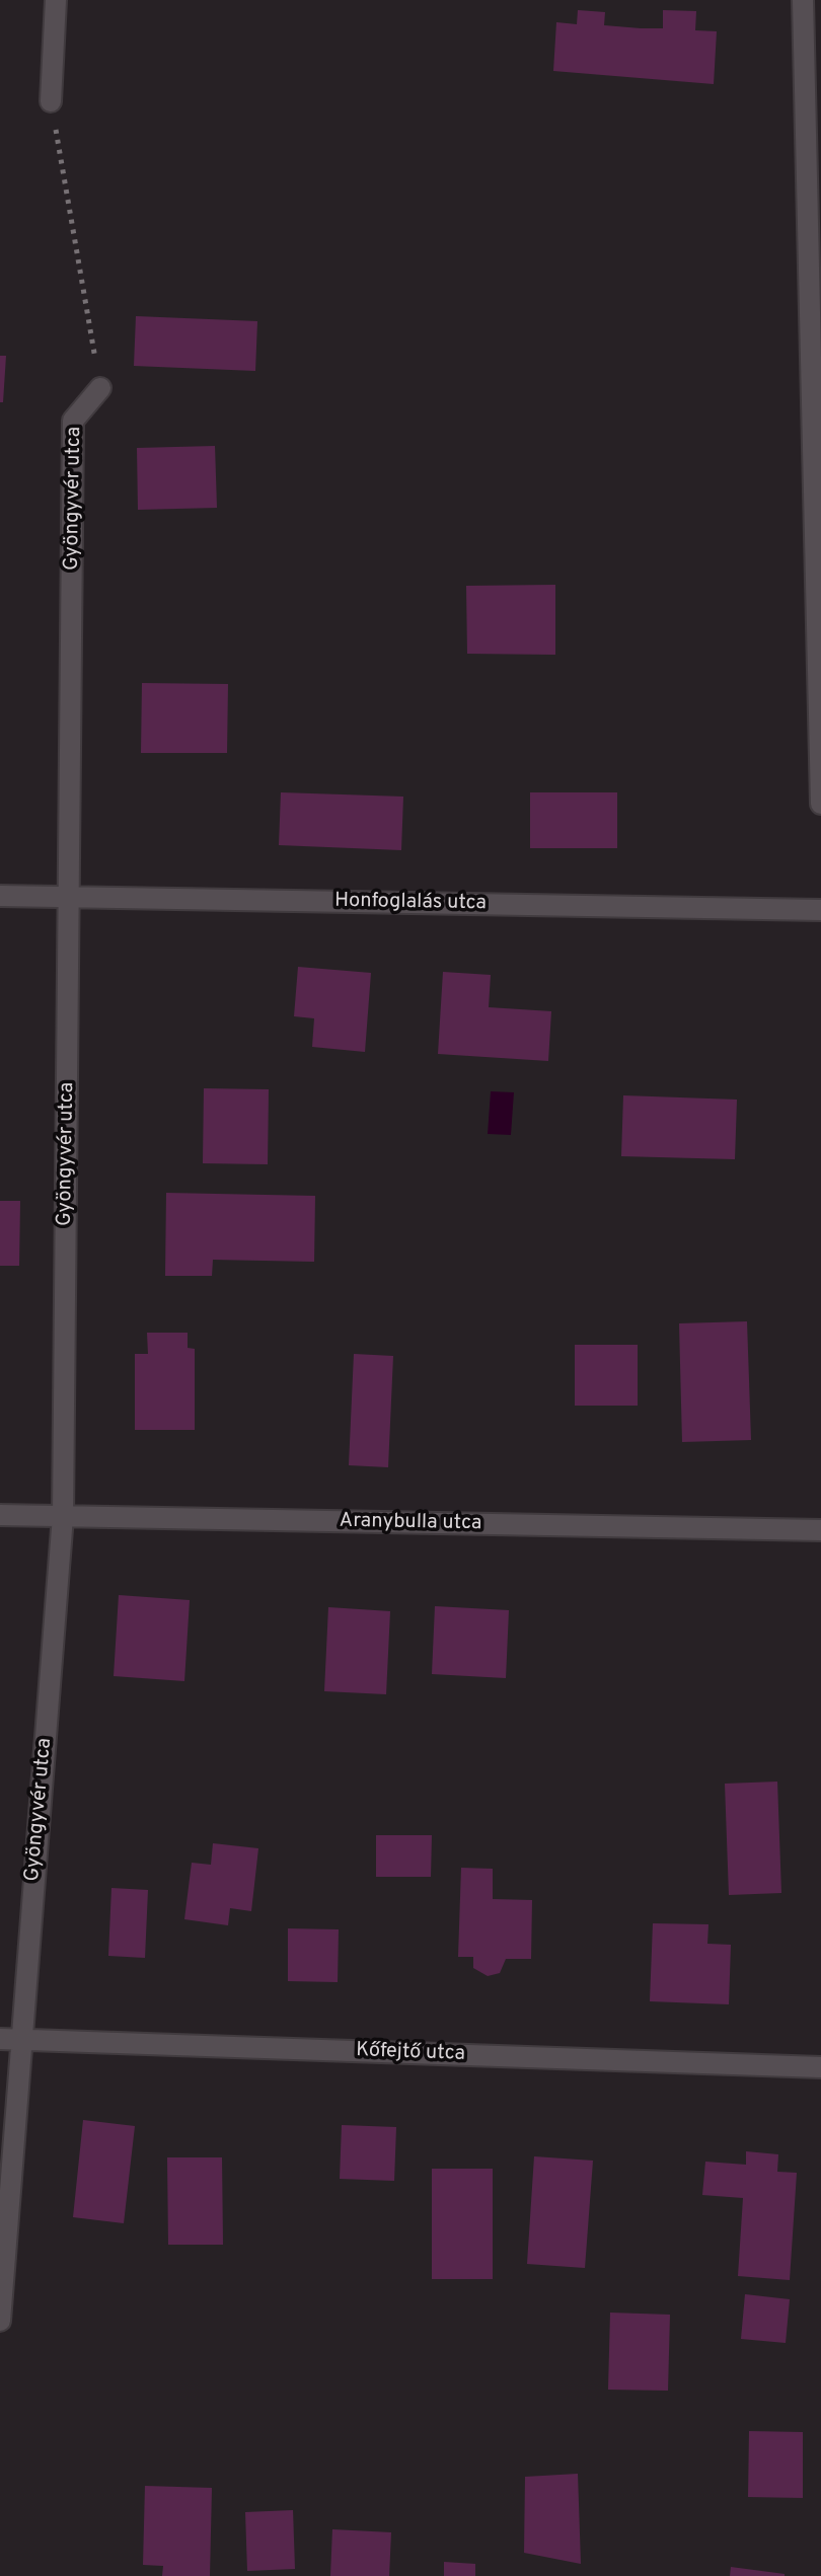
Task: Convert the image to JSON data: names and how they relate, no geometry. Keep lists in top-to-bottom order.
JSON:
{
  "streets": {
    "street": [
      "Gyöngyvér utca",
      "Honfoglalás utca",
      "Aranybulla utca",
      "Kőfejtő utca"
    ]
  },
  "crossings": [
    ["Gyöngyvér utca", "Honfoglalás utca"],
    ["Gyöngyvér utca", "Aranybulla utca"],
    ["Gyöngyvér utca", "Kőfejtő utca"]
  ]
}
